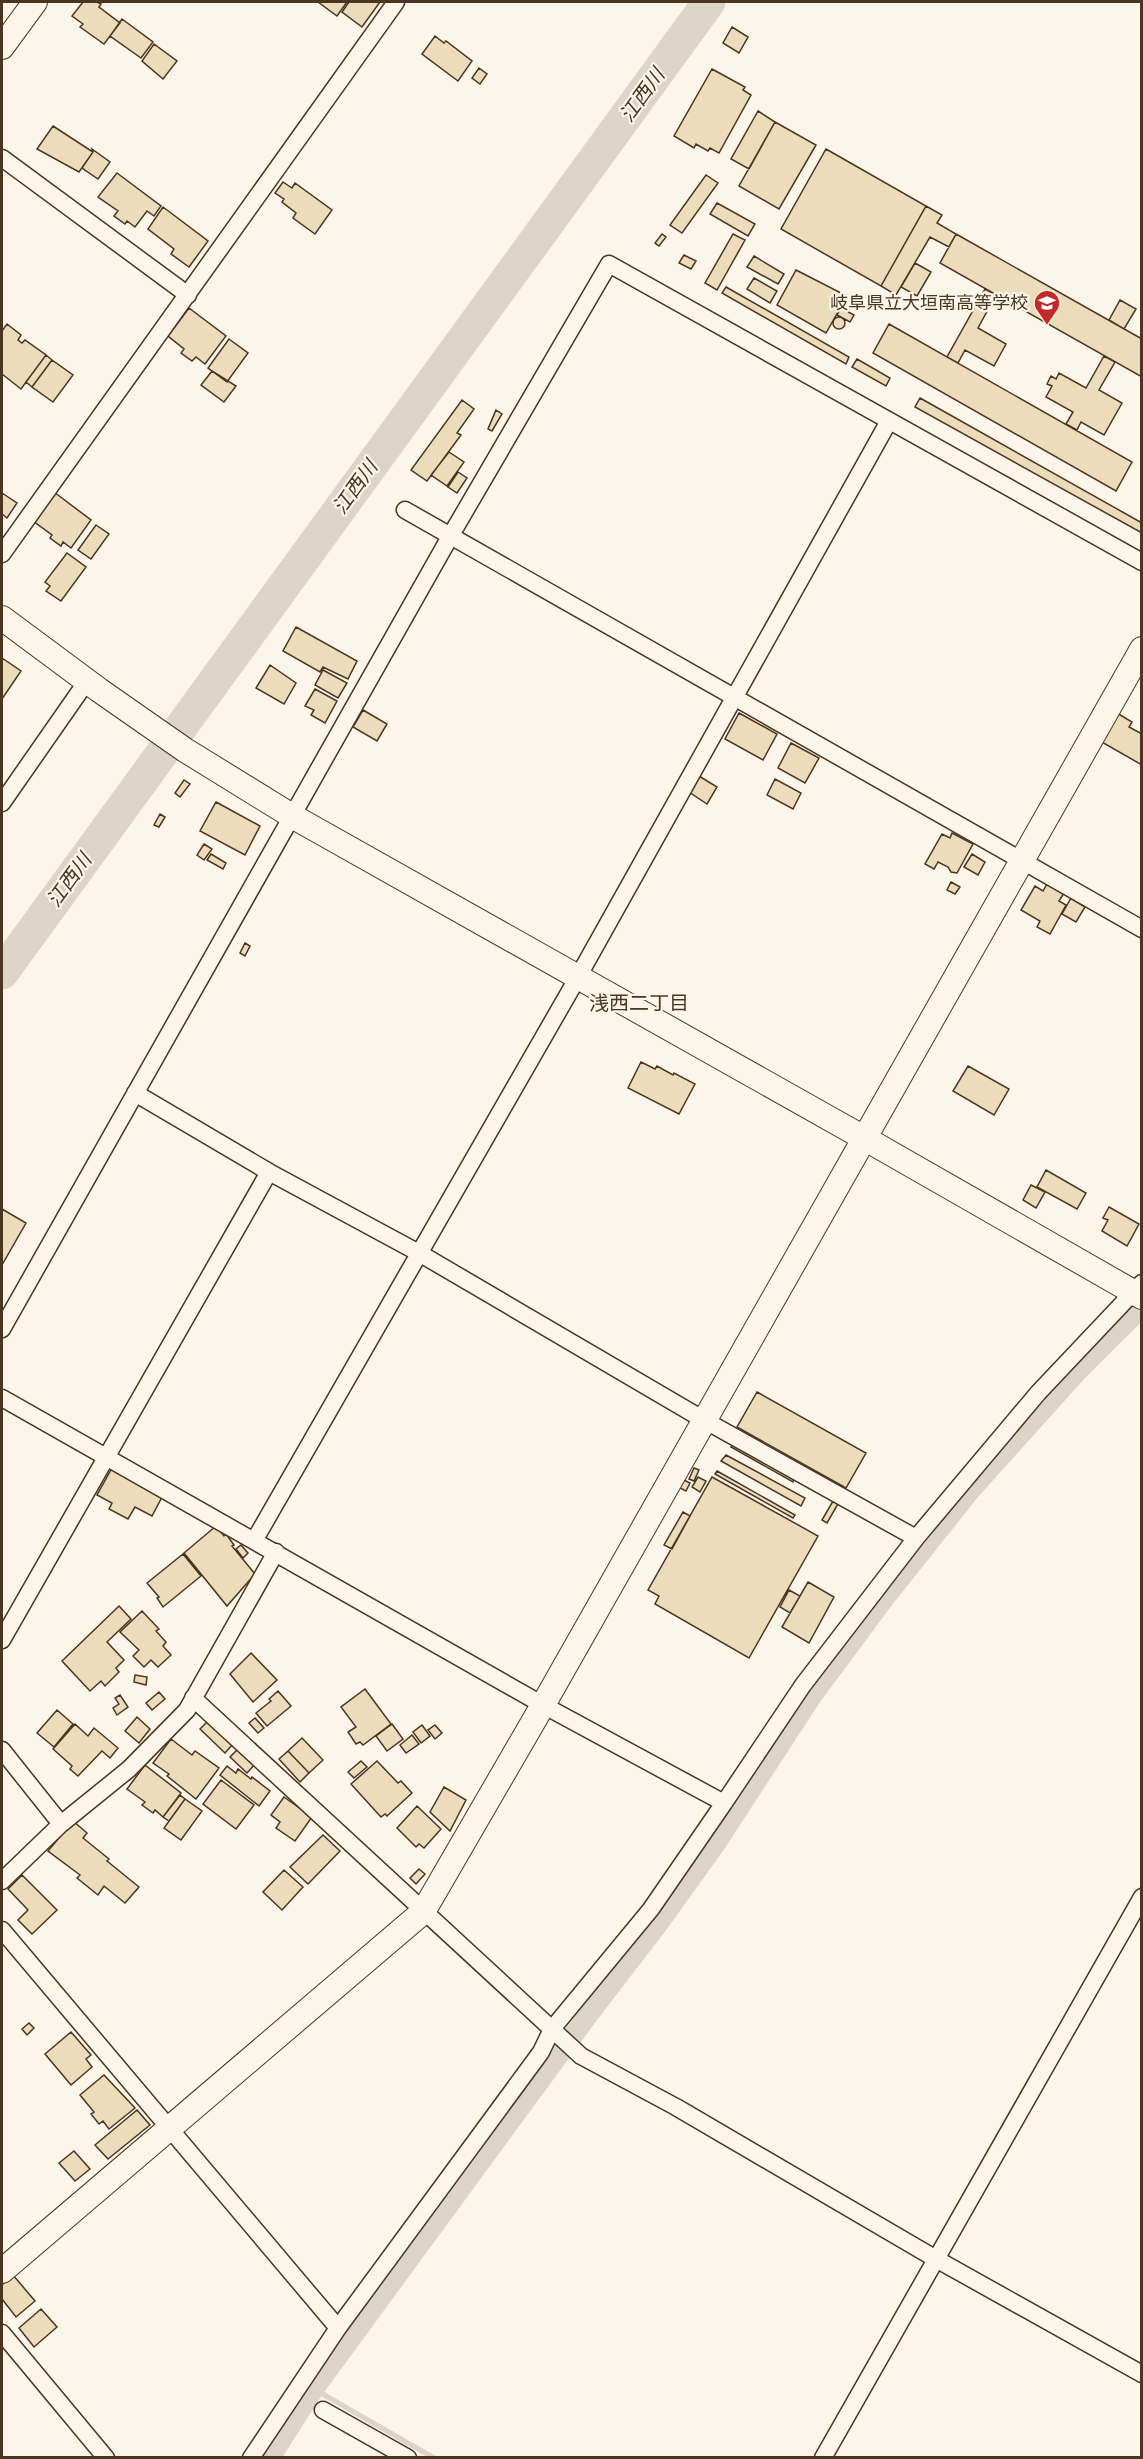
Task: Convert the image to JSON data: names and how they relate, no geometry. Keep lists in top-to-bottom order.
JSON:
{
  "districts": ["浅西二丁目"],
  "water": ["江西川"],
  "places": {
    "school or university": ["岐阜県立大垣南高等学校"]
  }
}
